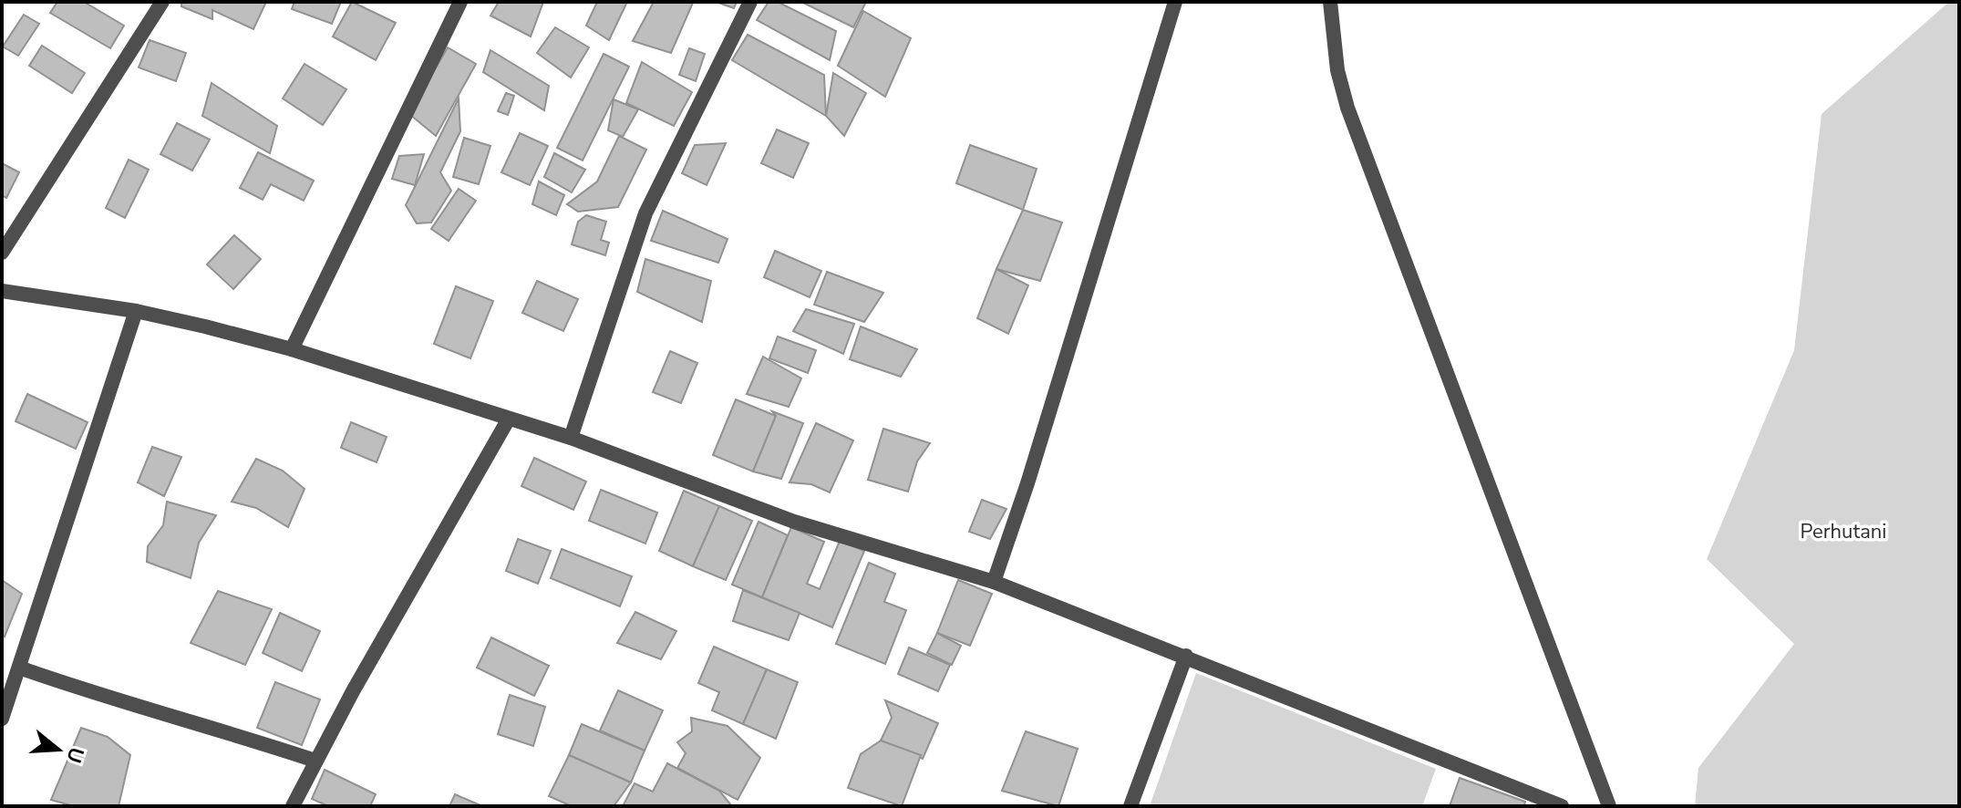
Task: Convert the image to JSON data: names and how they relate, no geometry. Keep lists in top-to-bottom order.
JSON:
{
  "parks": ["Perhutani"],
  "north": "right"
}
